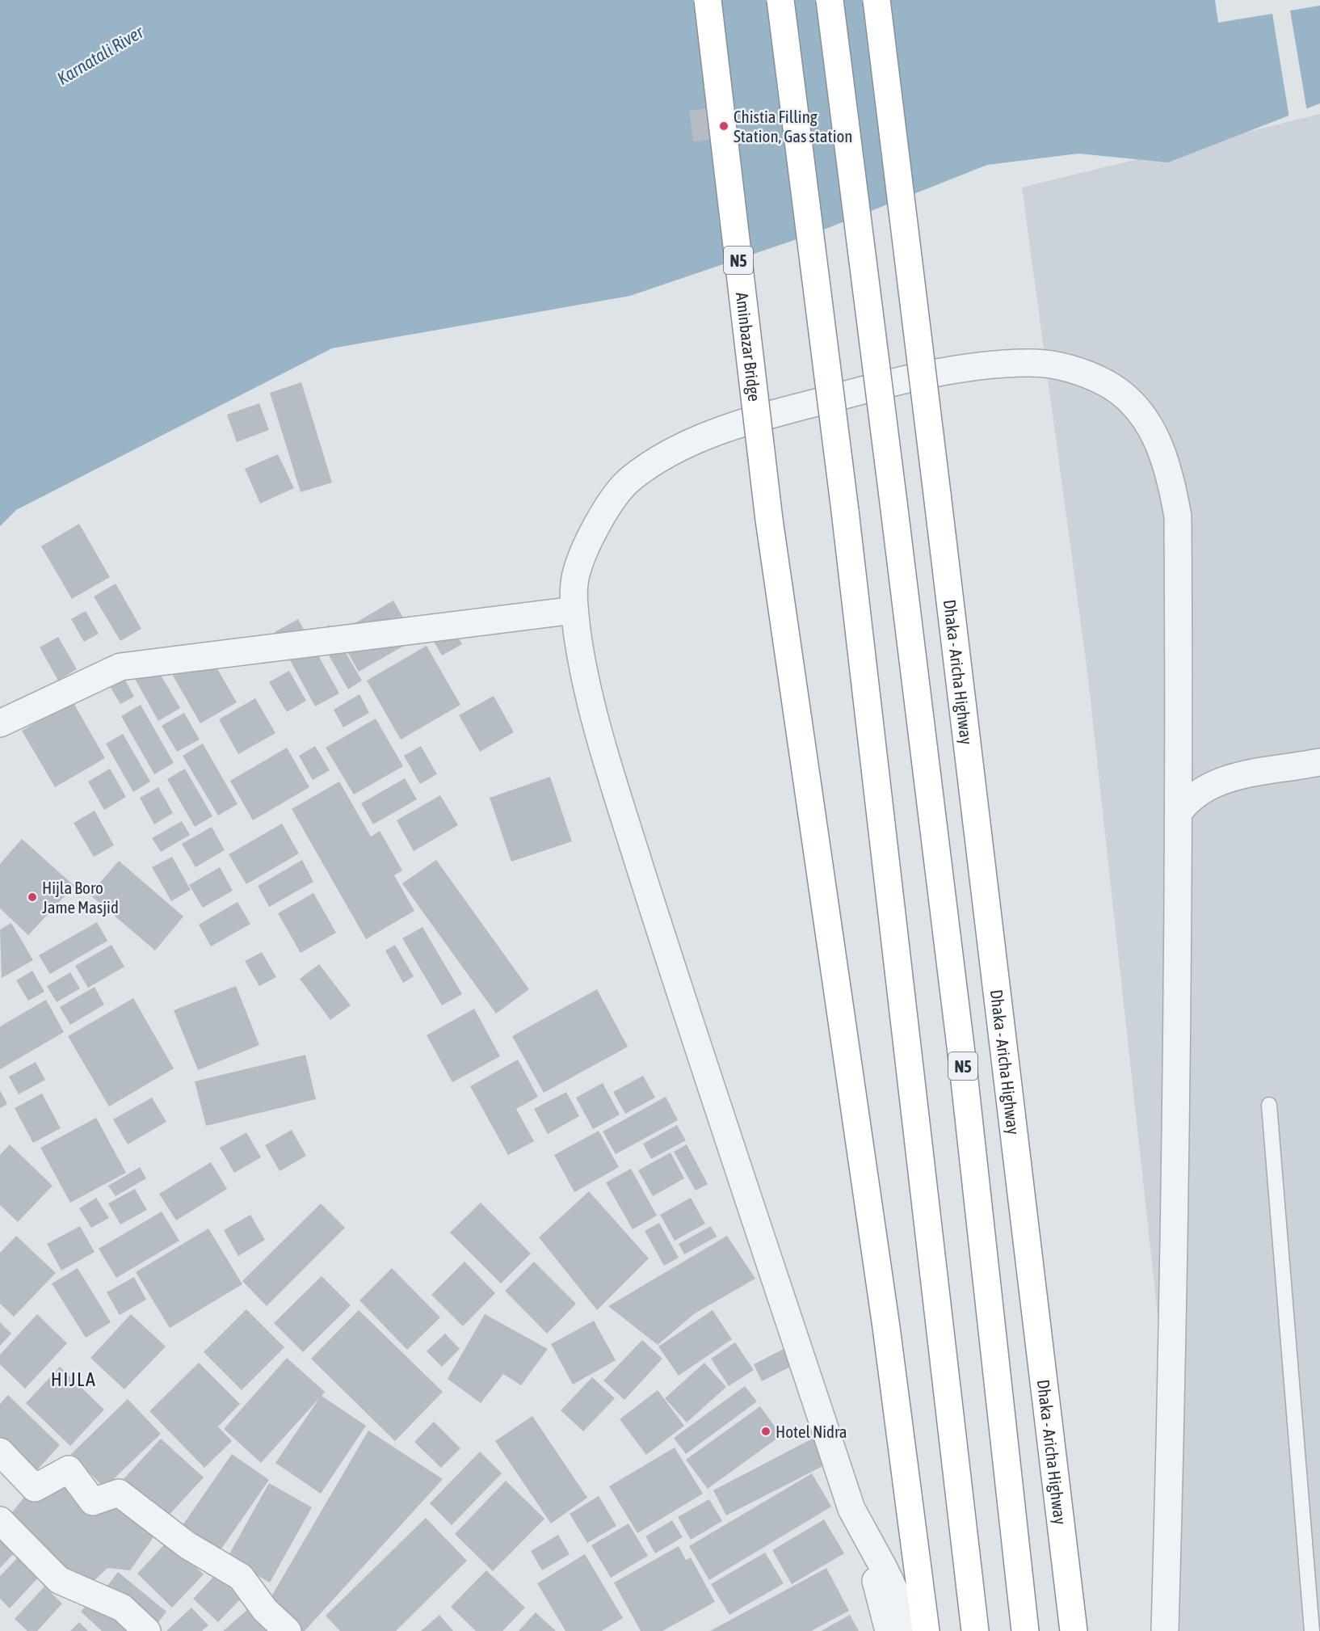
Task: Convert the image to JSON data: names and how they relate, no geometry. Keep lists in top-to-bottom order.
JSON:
{
  "streets": {
    "highway": ["N5", "Aminbazar Bridge", "Dhaka - Aricha Highway"]
  },
  "districts": ["HIJLA"],
  "water": ["Karnatali River"],
  "places": ["Chistia Filling Station, Gas station", "Hijla Boro Jame Masjid", "Hotel Nidra"]
}
